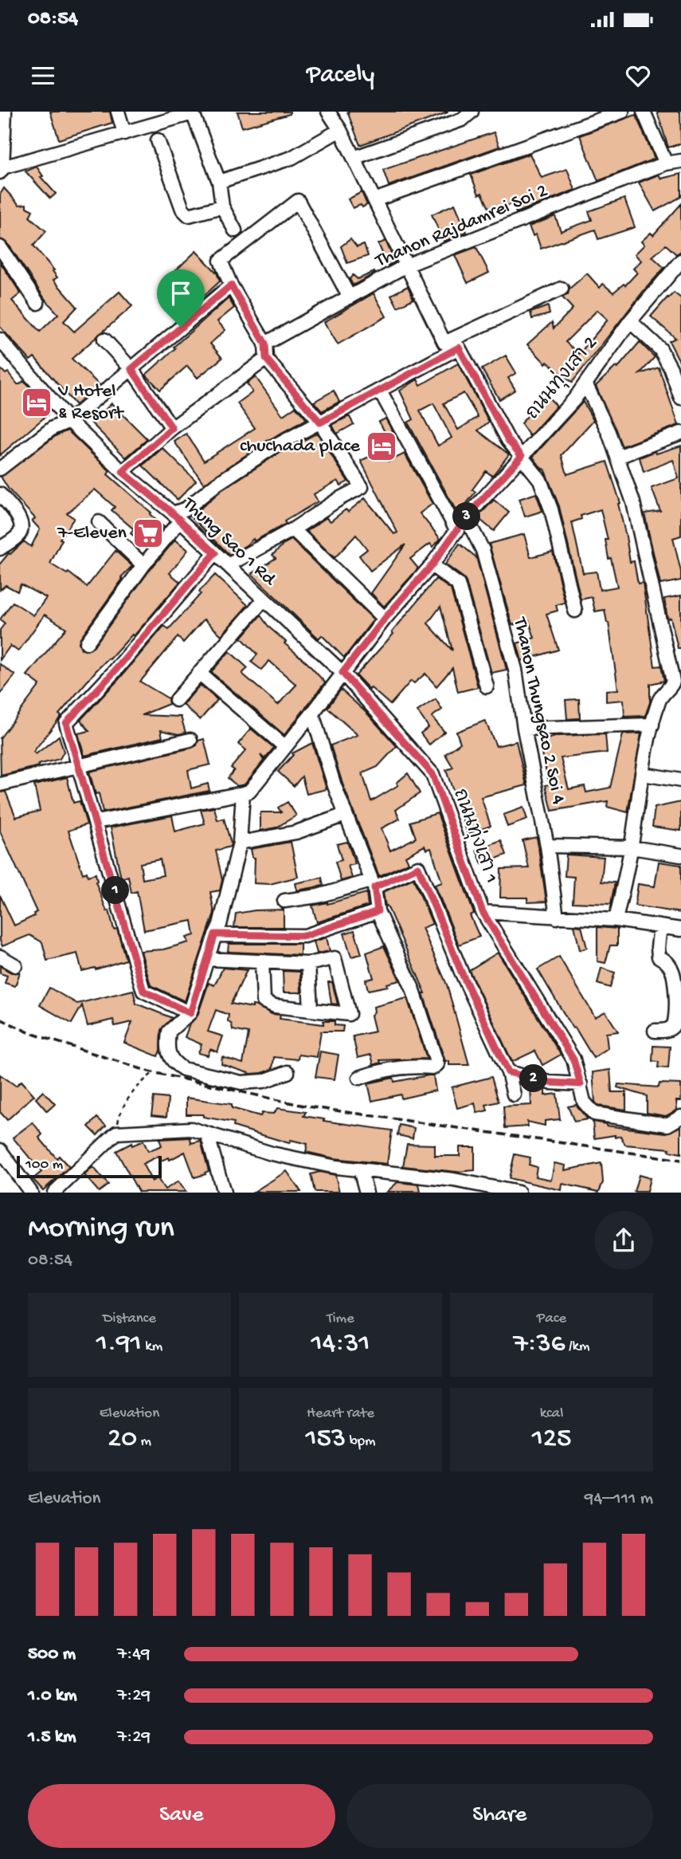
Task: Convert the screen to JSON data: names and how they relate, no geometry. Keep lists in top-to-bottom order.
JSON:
{
  "streets": {
    "street": [
      "Thanon Rajdamrei Soi 2",
      "ถนนทุ่งเสา 2",
      "Thung Sao 1 Rd",
      "Thanon Thungsao 2 Soi 4",
      "ถนนทุ่งเสา 1"
    ]
  },
  "crossings": [
    ["ถนนทุ่งเสา 2", "Thung Sao 1 Rd"],
    ["ถนนทุ่งเสา 2", "Thanon Thungsao 2 Soi 4"],
    ["ถนนทุ่งเสา 2", "ถนนทุ่งเสา 1"],
    ["Thung Sao 1 Rd", "ถนนทุ่งเสา 1"]
  ],
  "places": {
    "hotel": ["V Hotel & Resort", "chuchada place"],
    "supermarket": ["7-Eleven"]
  },
  "scale_bar": "100 m",
  "page": {
    "status": "08:54",
    "header": "Pacely",
    "pins": ["3", "1", "2"],
    "scale": "100 m",
    "heading": ["Morning run", "08:54"],
    "stats": [
      ["Distance", "1.91 km"],
      ["Time", "14:31"],
      ["Pace", "7:36 /km"],
      ["Elevation", "20 m"],
      ["Heart rate", "153 bpm"],
      ["kcal", "125"]
    ],
    "chart": ["Elevation", "94–111 m"],
    "list": [
      {
        "name": "500 m",
        "note": "7:49"
      },
      {
        "name": "1.0 km",
        "note": "7:29"
      },
      {
        "name": "1.5 km",
        "note": "7:29"
      }
    ],
    "buttons": ["Save", "Share"]
  }
}
